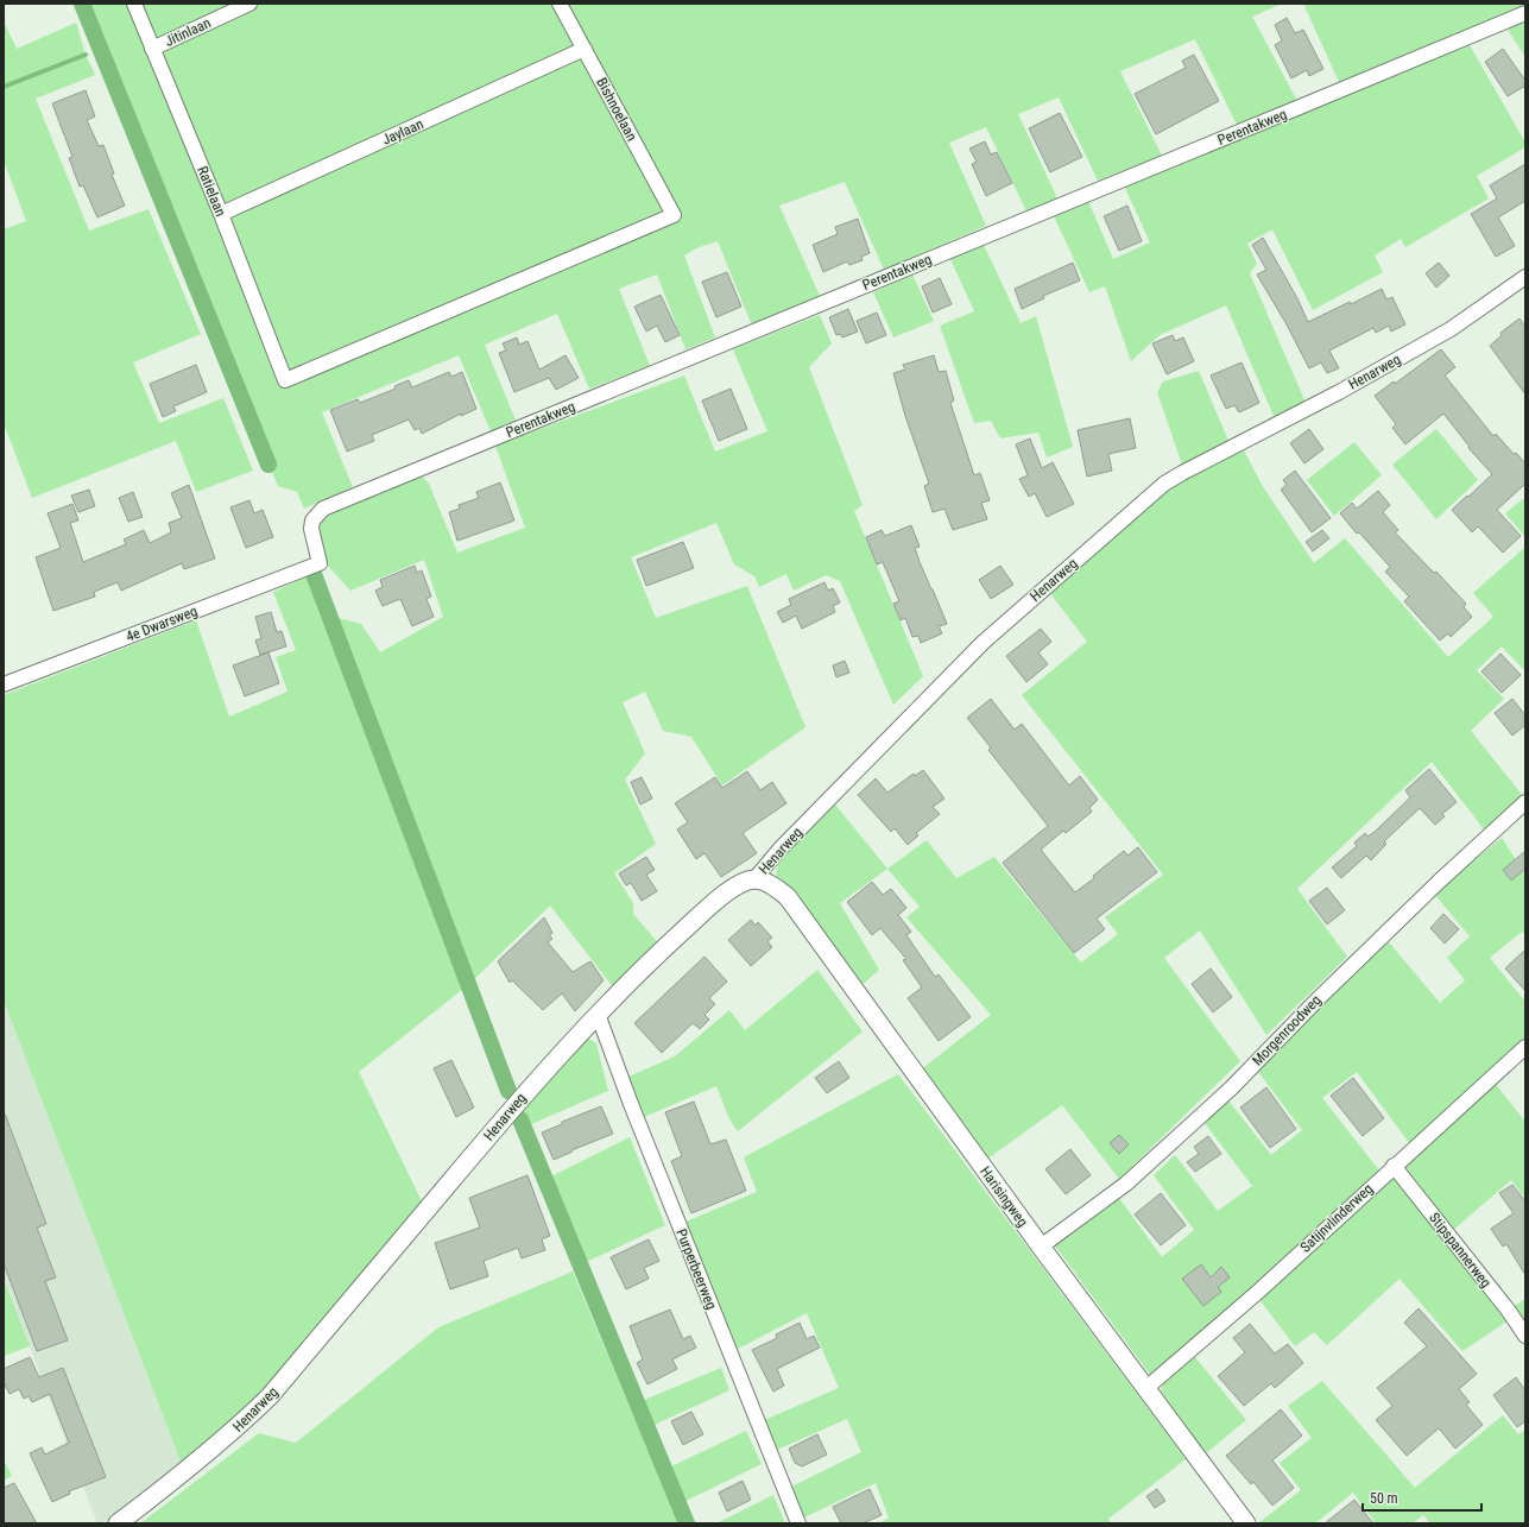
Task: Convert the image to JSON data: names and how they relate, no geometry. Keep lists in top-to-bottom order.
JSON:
{
  "streets": {
    "street": [
      "Jitinlaan",
      "Bishnoelaan",
      "Perentakweg",
      "Jaylaan",
      "Ratielaan",
      "Henarweg",
      "4e Dwarsweg",
      "Morgenroodweg",
      "Harisingweg",
      "Satijnvlinderweg",
      "Stipspannerweg",
      "Purperbeerweg"
    ]
  },
  "crossings": [
    ["Jitinlaan", "Ratielaan"],
    ["Bishnoelaan", "Jaylaan"],
    ["Bishnoelaan", "Ratielaan"],
    ["Perentakweg", "4e Dwarsweg"],
    ["Jaylaan", "Ratielaan"],
    ["Henarweg", "Harisingweg"],
    ["Henarweg", "Purperbeerweg"],
    ["Morgenroodweg", "Harisingweg"],
    ["Harisingweg", "Satijnvlinderweg"],
    ["Satijnvlinderweg", "Stipspannerweg"]
  ],
  "scale_bar": "50 m"
}
